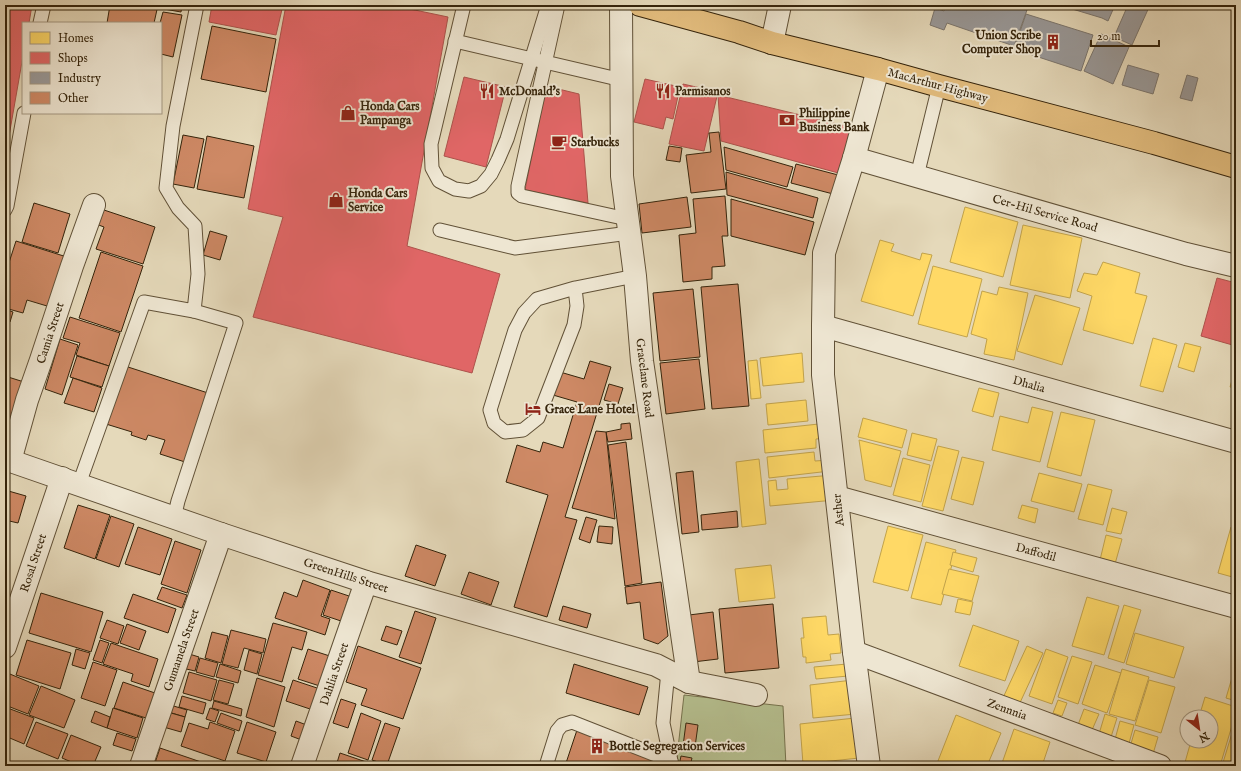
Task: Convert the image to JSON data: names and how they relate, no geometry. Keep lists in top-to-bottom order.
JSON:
{
  "streets": {
    "highway": ["MacArthur Highway"],
    "street": [
      "Cer-Hil Service Road",
      "Camia Street",
      "Gracelane Road",
      "Dhalia",
      "Asther",
      "Daffodil",
      "Rosal Street",
      "GreenHills Street",
      "Gumamela Street",
      "Dahlia Street",
      "Zennnia"
    ]
  },
  "crossings": [
    ["MacArthur Highway", "Asther"],
    ["Cer-Hil Service Road", "Asther"],
    ["Camia Street", "GreenHills Street"],
    ["Gracelane Road", "GreenHills Street"],
    ["Dhalia", "Asther"],
    ["Asther", "Daffodil"],
    ["Asther", "Zennnia"],
    ["Rosal Street", "GreenHills Street"],
    ["GreenHills Street", "Gumamela Street"],
    ["GreenHills Street", "Dahlia Street"]
  ],
  "places": {
    "building": ["Union Scribe Computer Shop", "Bottle Segregation Services"],
    "restaurant": ["McDonald's", "Parmisanos"],
    "shop": ["Honda Cars Pampanga", "Honda Cars Service"],
    "bank": ["Philippine Business Bank"],
    "cafe": ["Starbucks"],
    "hotel": ["Grace Lane Hotel"]
  },
  "legend": [
    "Homes",
    "Shops",
    "Industry",
    "Other"
  ],
  "scale_bar": "20 m",
  "north": "bottom right"
}
